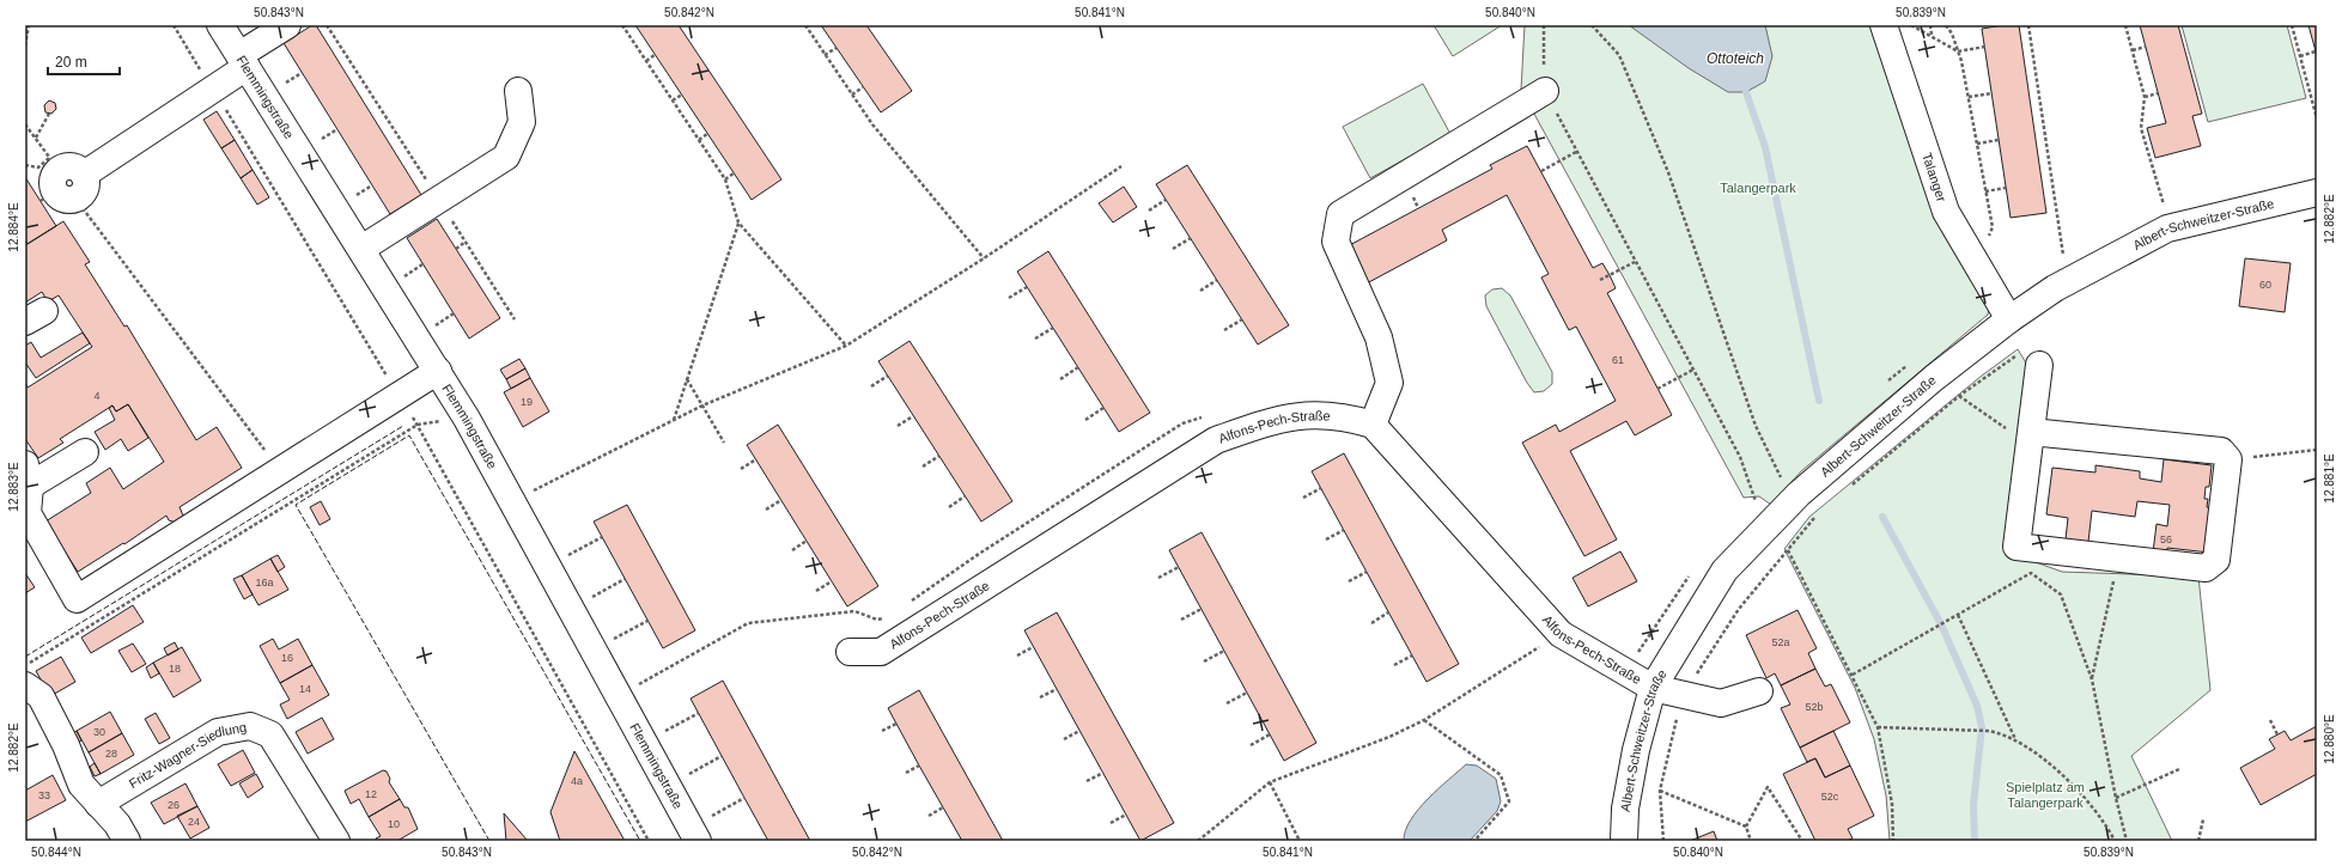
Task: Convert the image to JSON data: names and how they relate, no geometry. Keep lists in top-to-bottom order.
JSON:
{
  "streets": {
    "street": [
      "Flemmingstraße",
      "Talanger",
      "Albert-Schweitzer-Straße",
      "Alfons-Pech-Straße",
      "Fritz-Wagner-Siedlung"
    ]
  },
  "crossings": [
    ["Talanger", "Albert-Schweitzer-Straße"],
    ["Albert-Schweitzer-Straße", "Alfons-Pech-Straße"]
  ],
  "water": ["Ottoteich"],
  "parks": ["Talangerpark", "Spielplatz am Talangerpark"],
  "house_numbers": [
    "60",
    "61",
    "4",
    "19",
    "56",
    "16a",
    "52a",
    "16",
    "18",
    "14",
    "52b",
    "30",
    "28",
    "4a",
    "12",
    "33",
    "52c",
    "26",
    "24",
    "10"
  ],
  "scale_bar": "20 m",
  "coordinates": [
    "50.843°N",
    "50.842°N",
    "50.841°N",
    "50.840°N",
    "50.839°N",
    "12.882°E",
    "12.884°E",
    "12.881°E",
    "12.883°E",
    "12.880°E",
    "50.844°N"
  ]
}
